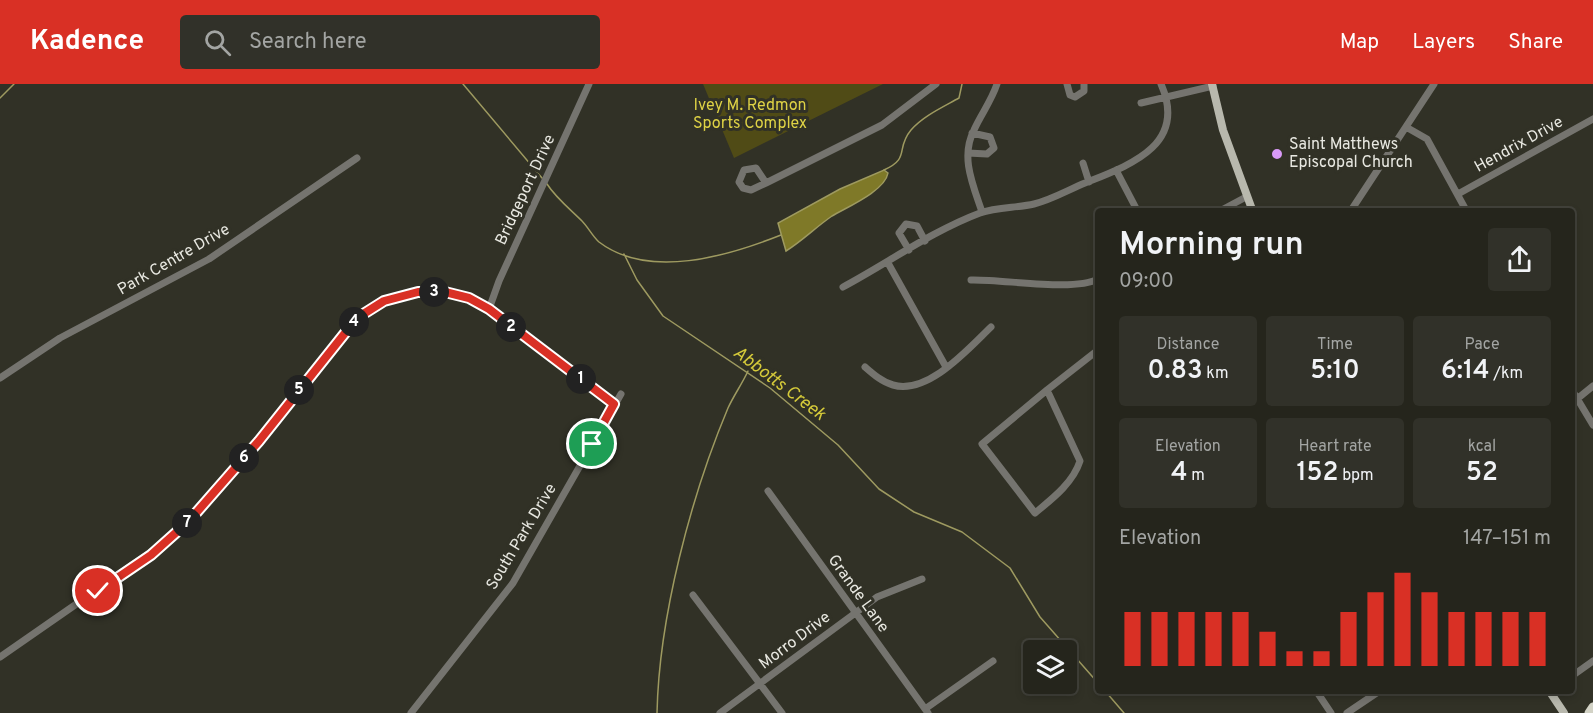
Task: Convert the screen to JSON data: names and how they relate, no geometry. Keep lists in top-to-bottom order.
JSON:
{
  "streets": {
    "street": [
      "Hendrix Drive",
      "Bridgeport Drive",
      "Park Centre Drive",
      "South Park Drive",
      "Grande Lane",
      "Morro Drive"
    ]
  },
  "crossings": [
    ["Grande Lane", "Morro Drive"]
  ],
  "water": ["Abbotts Creek"],
  "parks": ["Ivey M. Redmon Sports Complex"],
  "places": ["Saint Matthews Episcopal Church"],
  "page": {
    "header": "Kadence",
    "search": "Search here",
    "nav": ["Map", "Layers", "Share"],
    "heading": ["Morning run", "09:00"],
    "pins": [
      "3",
      "4",
      "2",
      "1",
      "5",
      "6",
      "7"
    ],
    "stats": [
      ["Distance", "0.83 km"],
      ["Time", "5:10"],
      ["Pace", "6:14 /km"],
      ["Elevation", "4 m"],
      ["Heart rate", "152 bpm"],
      ["kcal", "52"]
    ],
    "chart": ["Elevation", "147–151 m"]
  }
}
